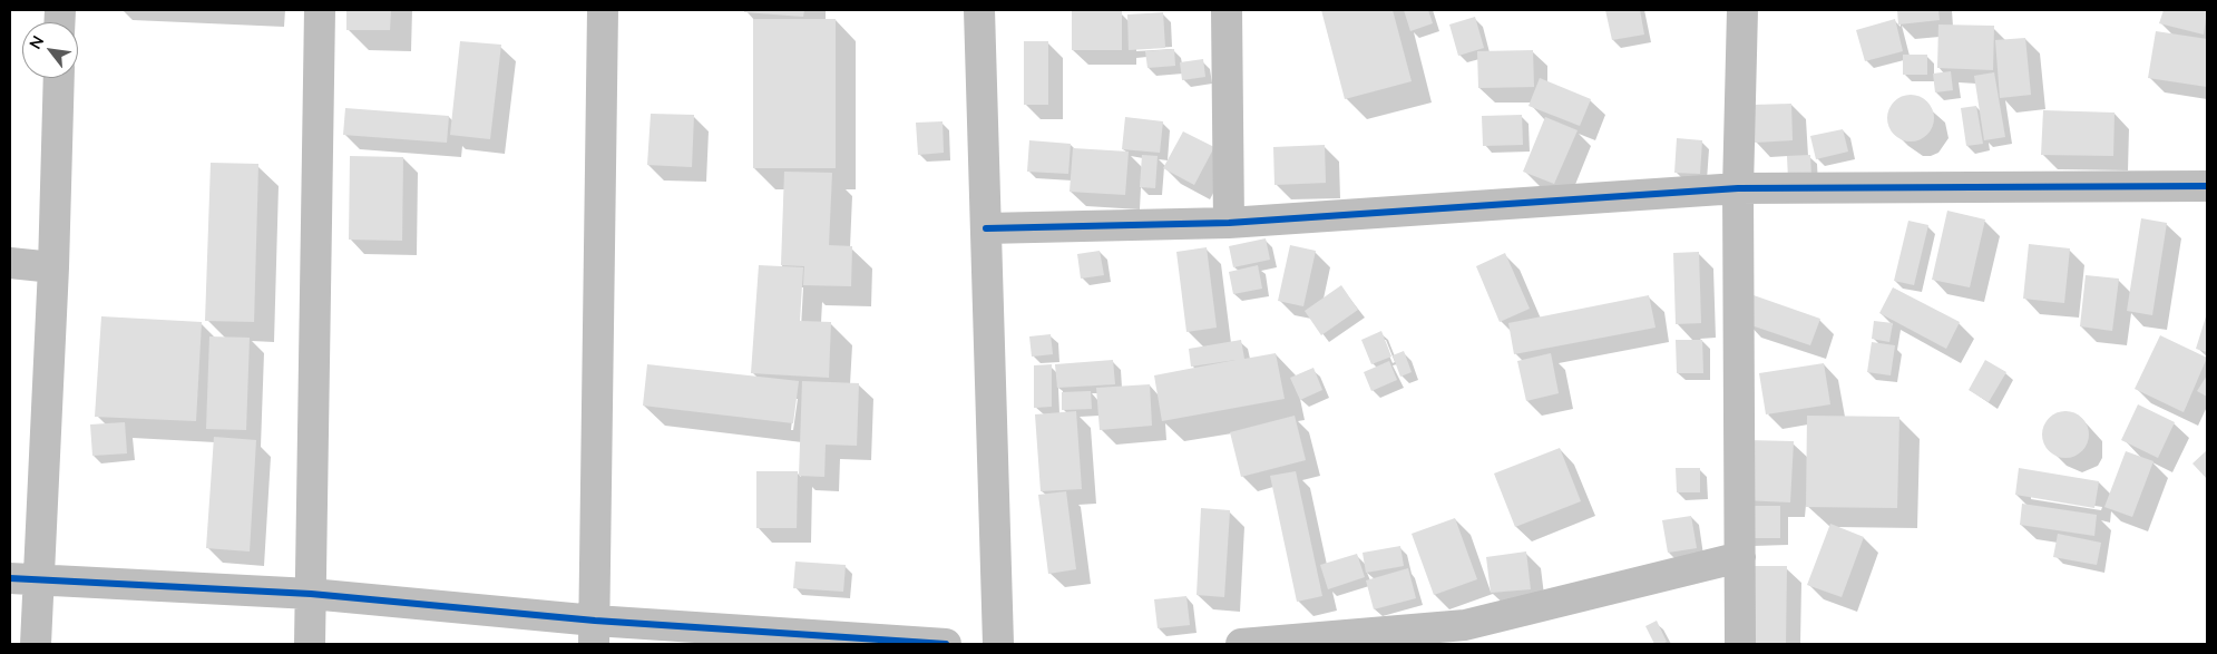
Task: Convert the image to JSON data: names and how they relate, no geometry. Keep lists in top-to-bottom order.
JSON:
{
  "north": "top left"
}
